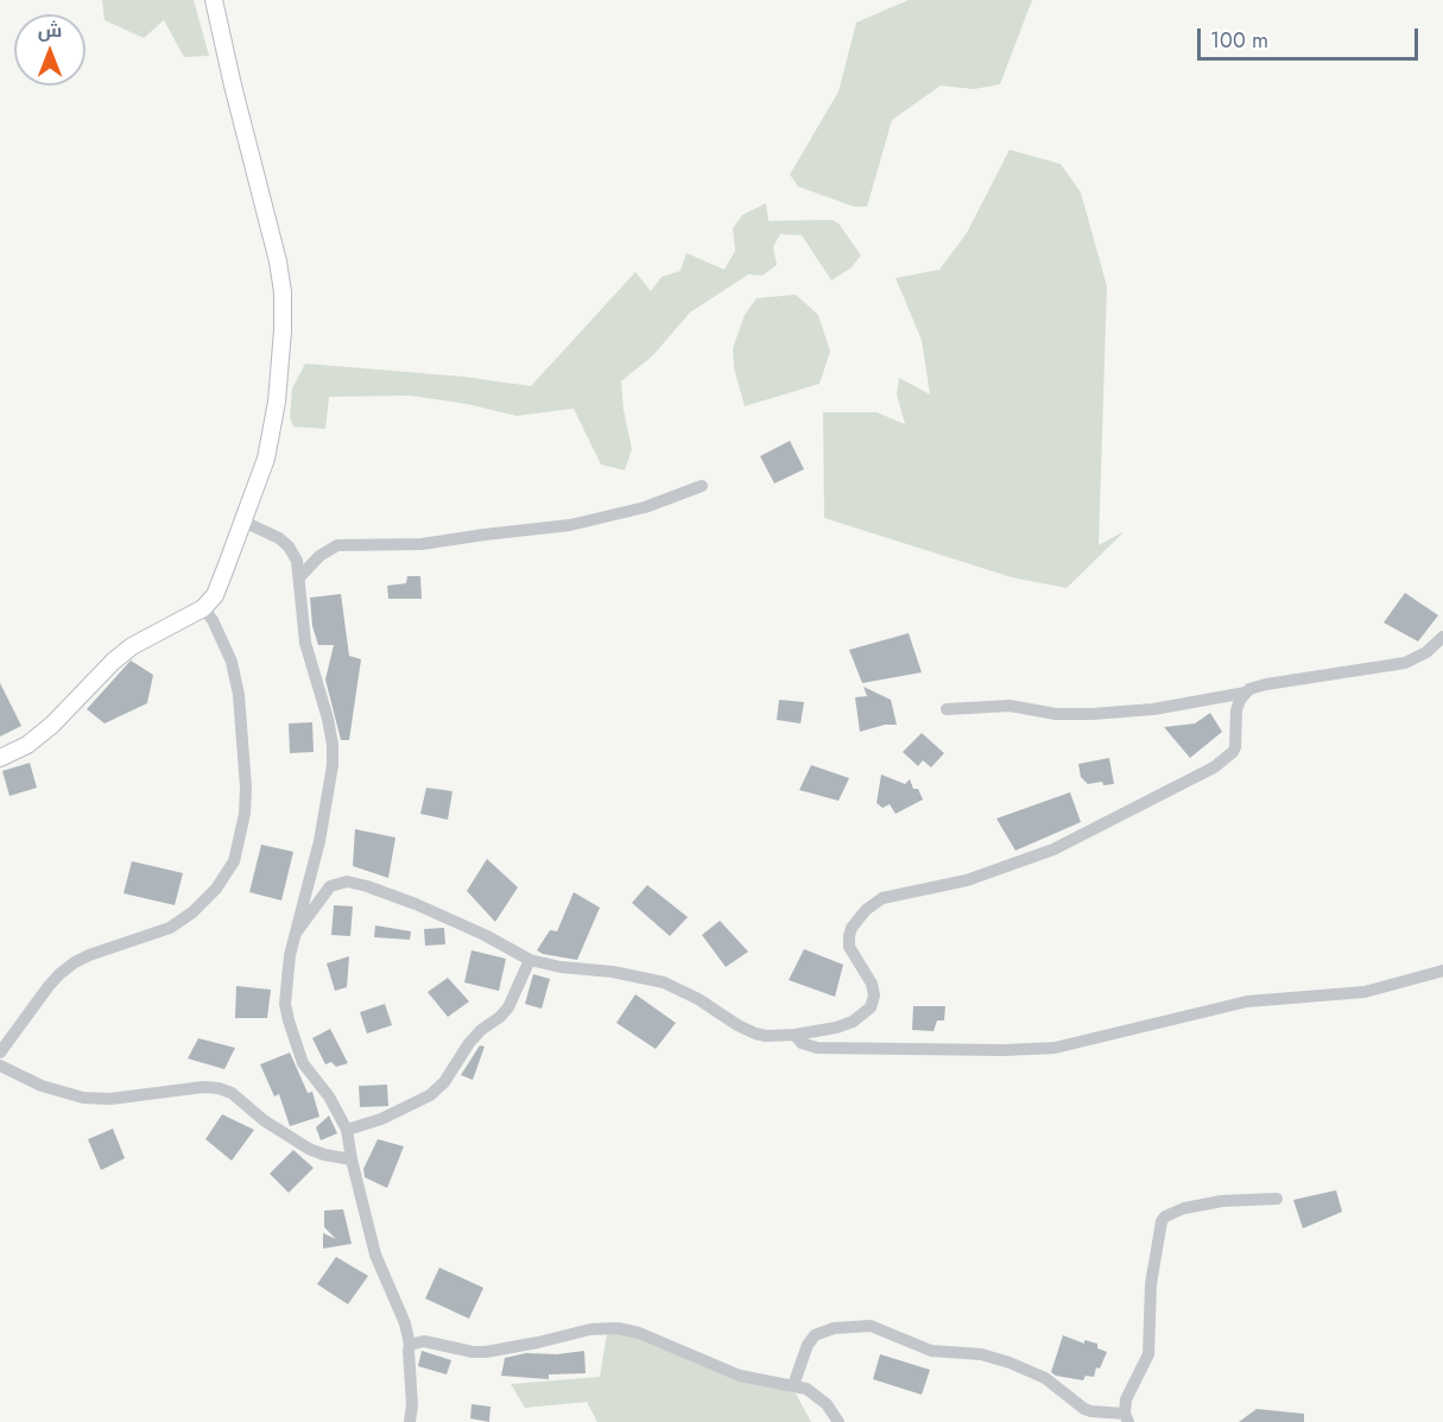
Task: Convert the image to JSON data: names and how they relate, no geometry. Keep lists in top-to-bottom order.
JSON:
{
  "scale_bar": "100 m",
  "north": "top"
}
